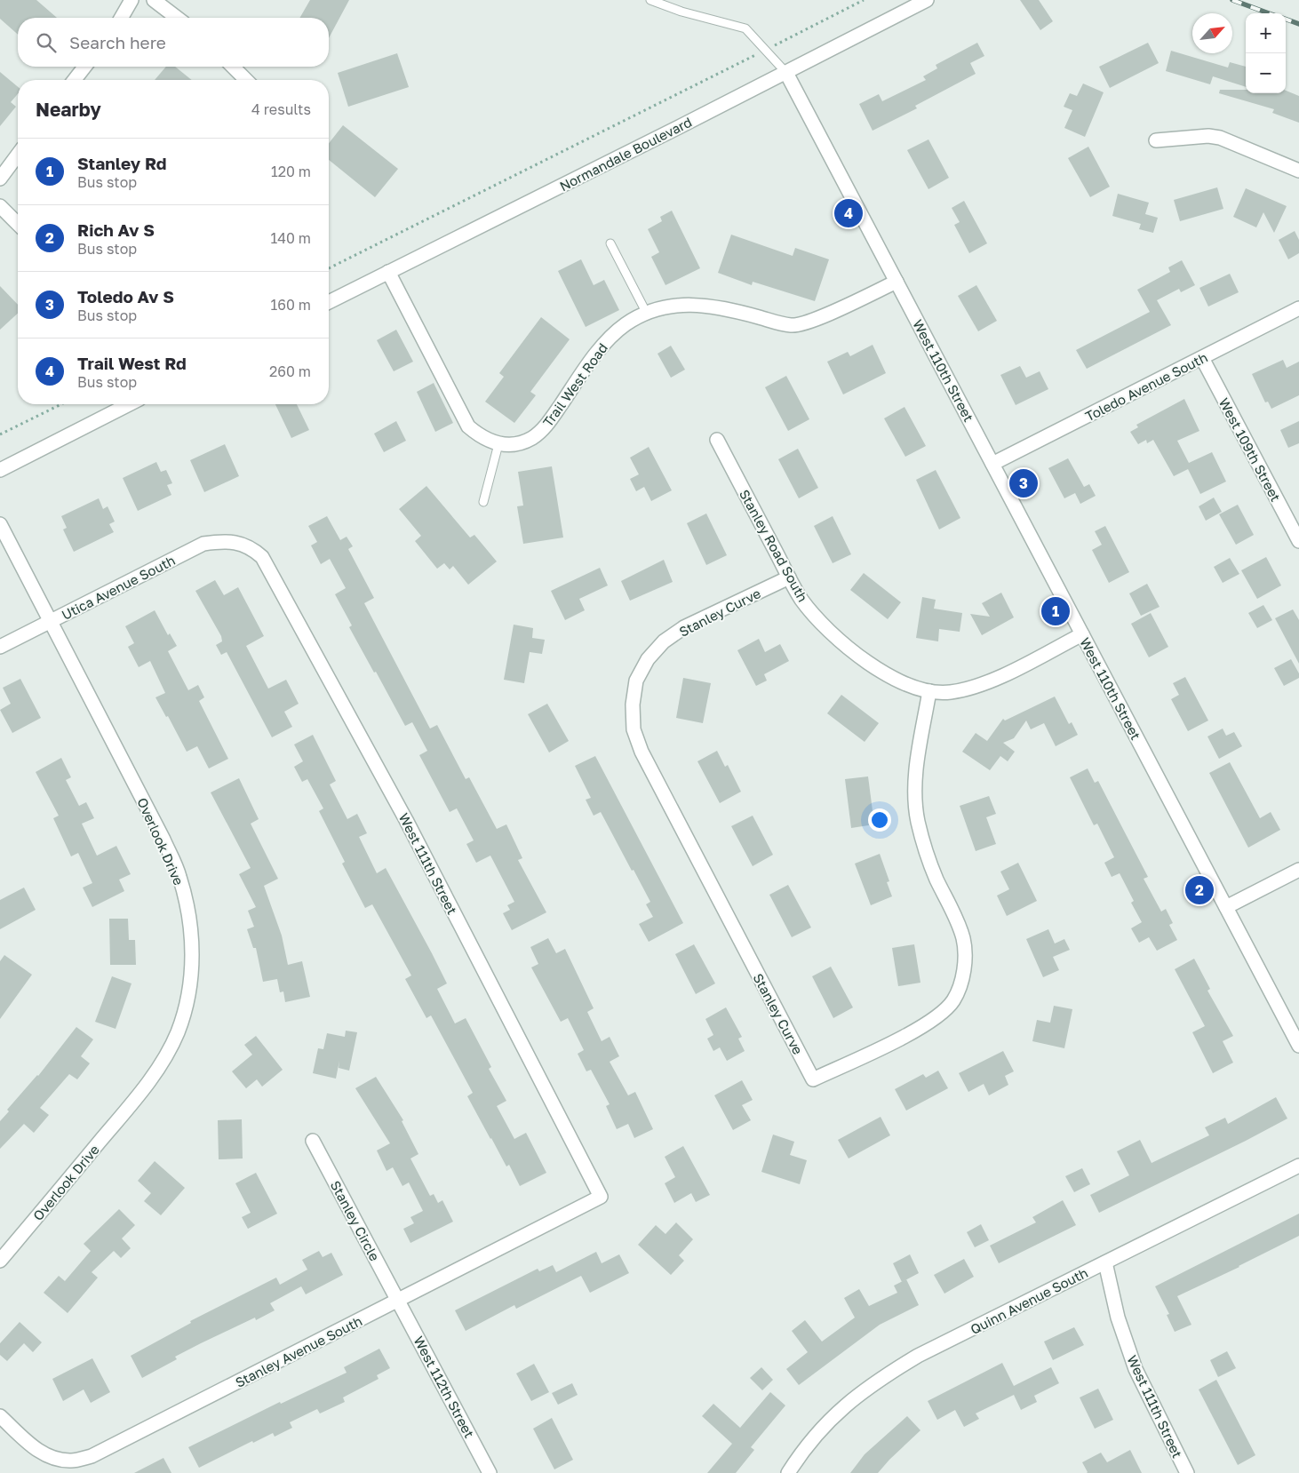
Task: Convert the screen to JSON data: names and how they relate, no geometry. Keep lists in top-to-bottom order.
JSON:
{
  "streets": {
    "street": [
      "Normandale Boulevard",
      "West 110th Street",
      "Trail West Road",
      "Toledo Avenue South",
      "West 109th Street",
      "Stanley Road South",
      "Utica Avenue South",
      "Stanley Curve",
      "Overlook Drive",
      "West 111th Street",
      "Stanley Circle",
      "Quinn Avenue South",
      "Stanley Avenue South",
      "West 112th Street"
    ]
  },
  "crossings": [
    ["Normandale Boulevard", "West 110th Street"],
    ["Normandale Boulevard", "Trail West Road"],
    ["West 110th Street", "Trail West Road"],
    ["West 110th Street", "Toledo Avenue South"],
    ["West 110th Street", "Stanley Road South"],
    ["Toledo Avenue South", "West 109th Street"],
    ["Stanley Road South", "Stanley Curve"],
    ["Utica Avenue South", "Overlook Drive"],
    ["Utica Avenue South", "West 111th Street"],
    ["West 111th Street", "Quinn Avenue South"],
    ["West 111th Street", "Stanley Avenue South"],
    ["Stanley Circle", "Stanley Avenue South"],
    ["Stanley Circle", "West 112th Street"],
    ["Stanley Avenue South", "West 112th Street"]
  ],
  "north": "top right",
  "page": {
    "map_buttons": ["+", "−"],
    "search": "Search here",
    "heading": ["Nearby", "4 results"],
    "list": [
      {
        "mark": "1",
        "name": "Stanley Rd",
        "note": "Bus stop",
        "value": "120 m"
      },
      {
        "mark": "2",
        "name": "Rich Av S",
        "note": "Bus stop",
        "value": "140 m"
      },
      {
        "mark": "3",
        "name": "Toledo Av S",
        "note": "Bus stop",
        "value": "160 m"
      },
      {
        "mark": "4",
        "name": "Trail West Rd",
        "note": "Bus stop",
        "value": "260 m"
      }
    ],
    "pins": [
      "4",
      "3",
      "1",
      "2"
    ]
  }
}
